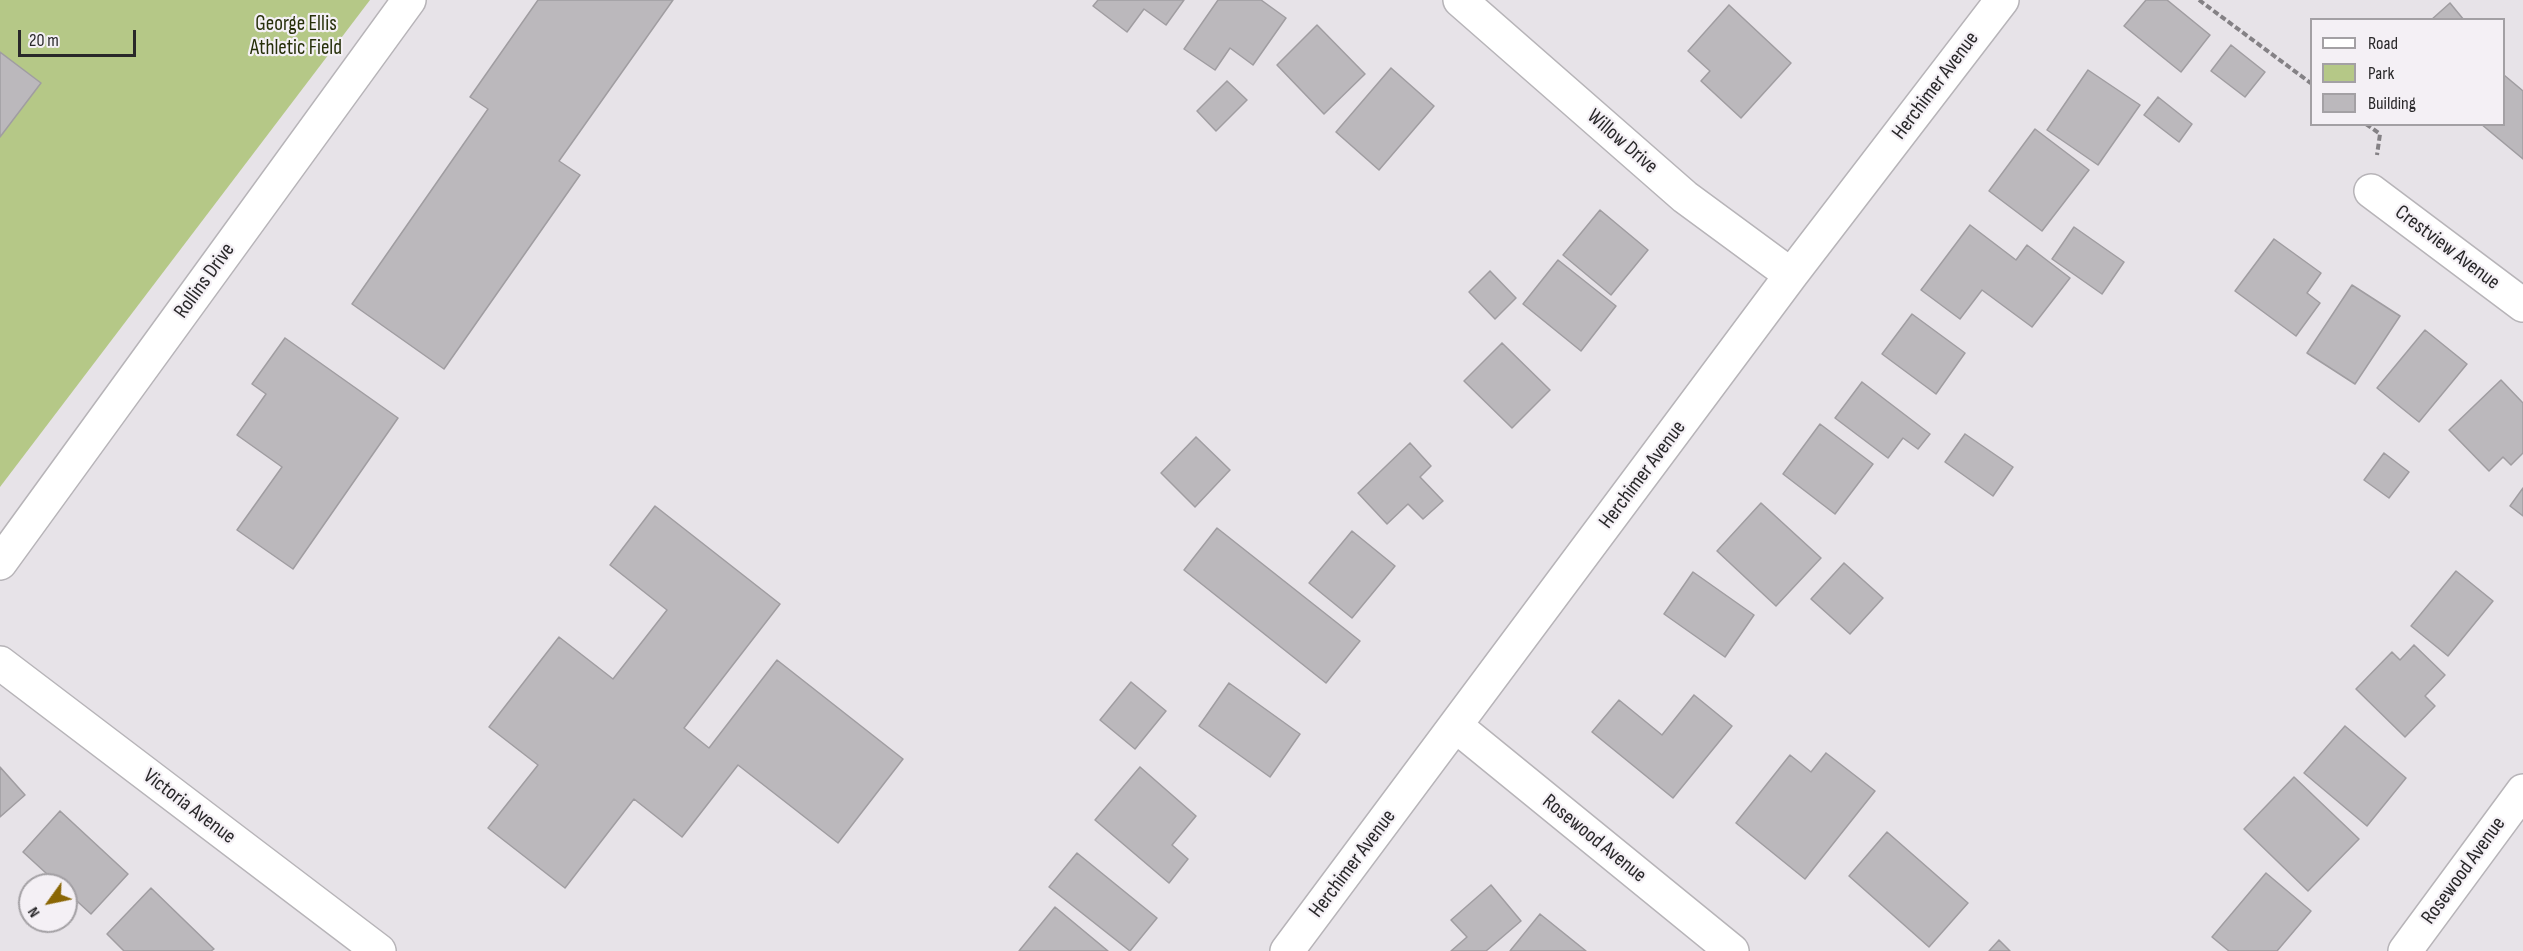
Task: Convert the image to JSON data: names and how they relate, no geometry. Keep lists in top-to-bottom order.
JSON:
{
  "streets": {
    "street": [
      "Herchimer Avenue",
      "Willow Drive",
      "Crestview Avenue",
      "Rollins Drive",
      "Victoria Avenue",
      "Rosewood Avenue"
    ]
  },
  "crossings": [
    ["Herchimer Avenue", "Willow Drive"],
    ["Herchimer Avenue", "Rosewood Avenue"]
  ],
  "parks": ["George Ellis Athletic Field"],
  "legend": ["Road", "Park", "Building"],
  "scale_bar": "20 m",
  "north": "bottom left"
}
